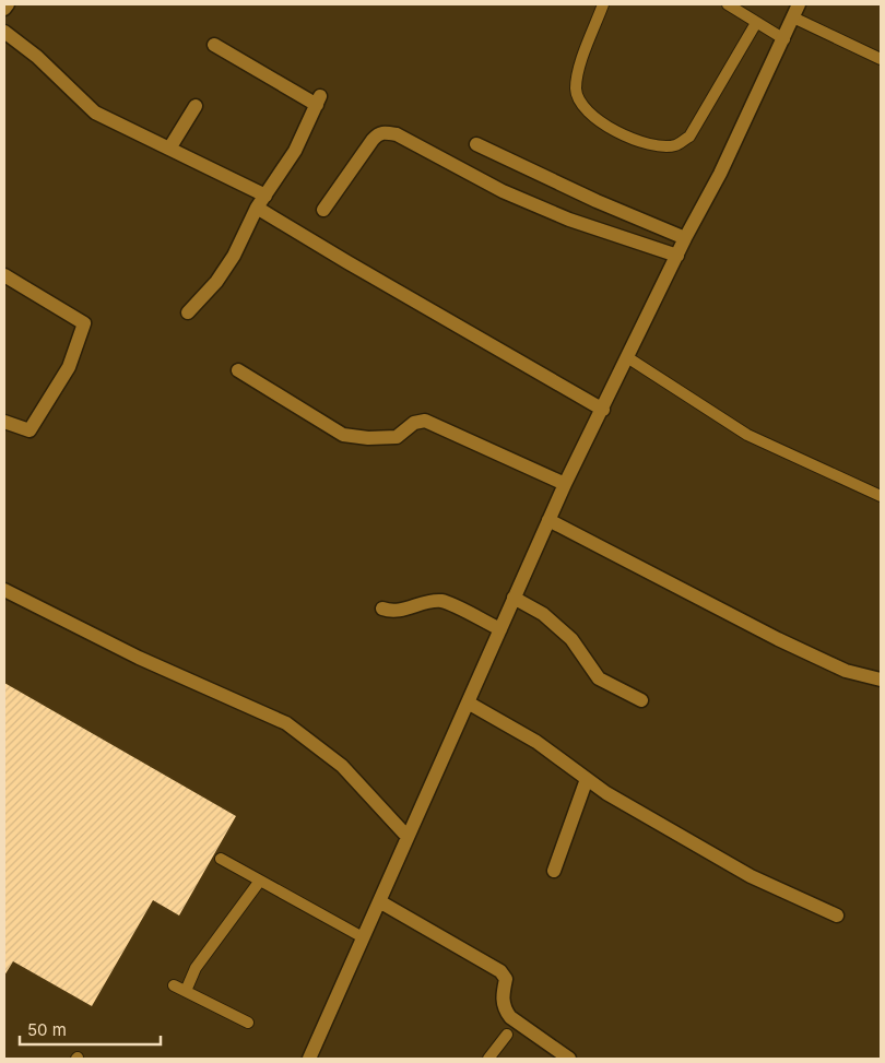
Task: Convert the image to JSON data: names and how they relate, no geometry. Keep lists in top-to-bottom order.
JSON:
{
  "scale_bar": "50 m"
}
